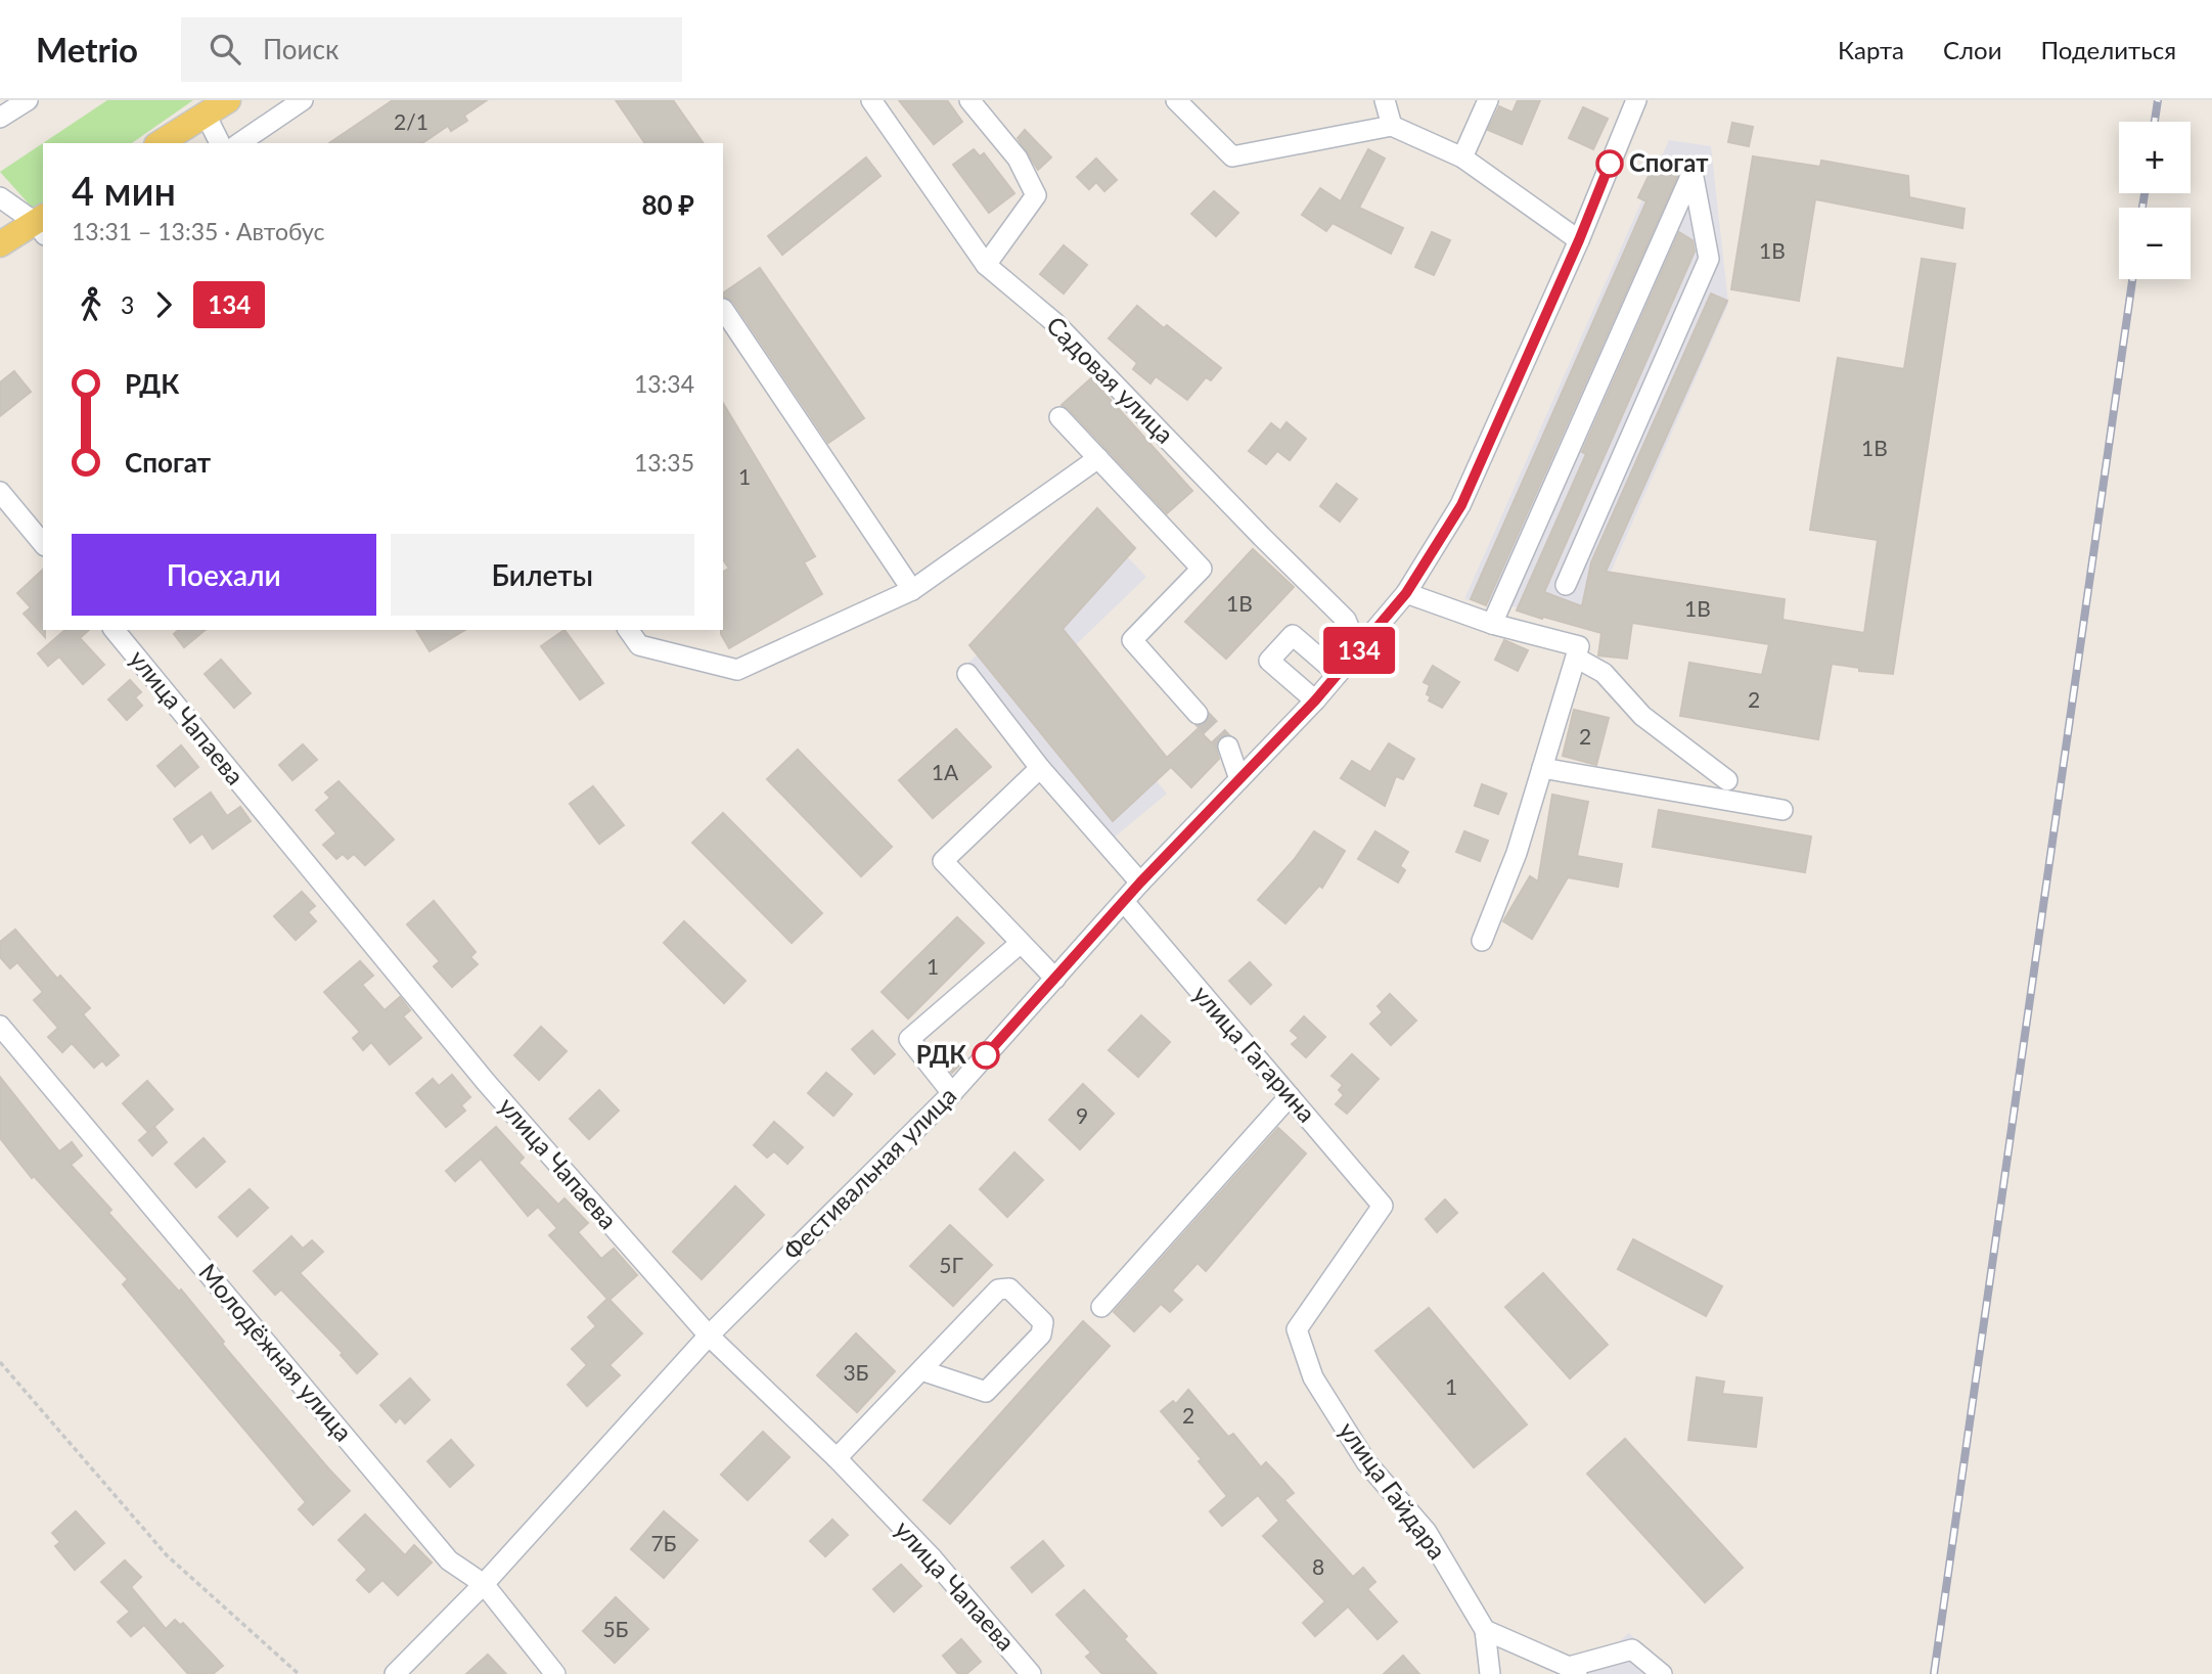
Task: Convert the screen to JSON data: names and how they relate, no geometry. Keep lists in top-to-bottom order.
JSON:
{
  "streets": {
    "street": [
      "Садовая улица",
      "улица Чапаева",
      "улица Гагарина",
      "Фестивальная улица",
      "Молодёжная улица",
      "улица Гайдара"
    ]
  },
  "crossings": [
    ["Садовая улица", "Фестивальная улица"],
    ["улица Чапаева", "Фестивальная улица"],
    ["улица Гагарина", "Фестивальная улица"],
    ["улица Гагарина", "улица Гайдара"],
    ["Фестивальная улица", "Молодёжная улица"]
  ],
  "places": ["Спогат", "РДК"],
  "lines": ["bus line 134"],
  "house_numbers": [
    "2/1",
    "1В",
    "1В",
    "1",
    "1В",
    "1В",
    "2",
    "2",
    "1А",
    "1",
    "9",
    "5Г",
    "3Б",
    "1",
    "2",
    "7Б",
    "8",
    "5Б"
  ],
  "page": {
    "header": "Metrio",
    "search": "Поиск",
    "nav": ["Карта", "Слои", "Поделиться"],
    "on_map": "134",
    "map_buttons": ["+", "−"],
    "heading": ["4 мин", "13:31 – 13:35 · Автобус", "80 ₽"],
    "legs": ["3", "134"],
    "list": [
      {
        "name": "РДК",
        "value": "13:34"
      },
      {
        "name": "Спогат",
        "value": "13:35"
      }
    ],
    "buttons": ["Поехали", "Билеты"]
  }
}
